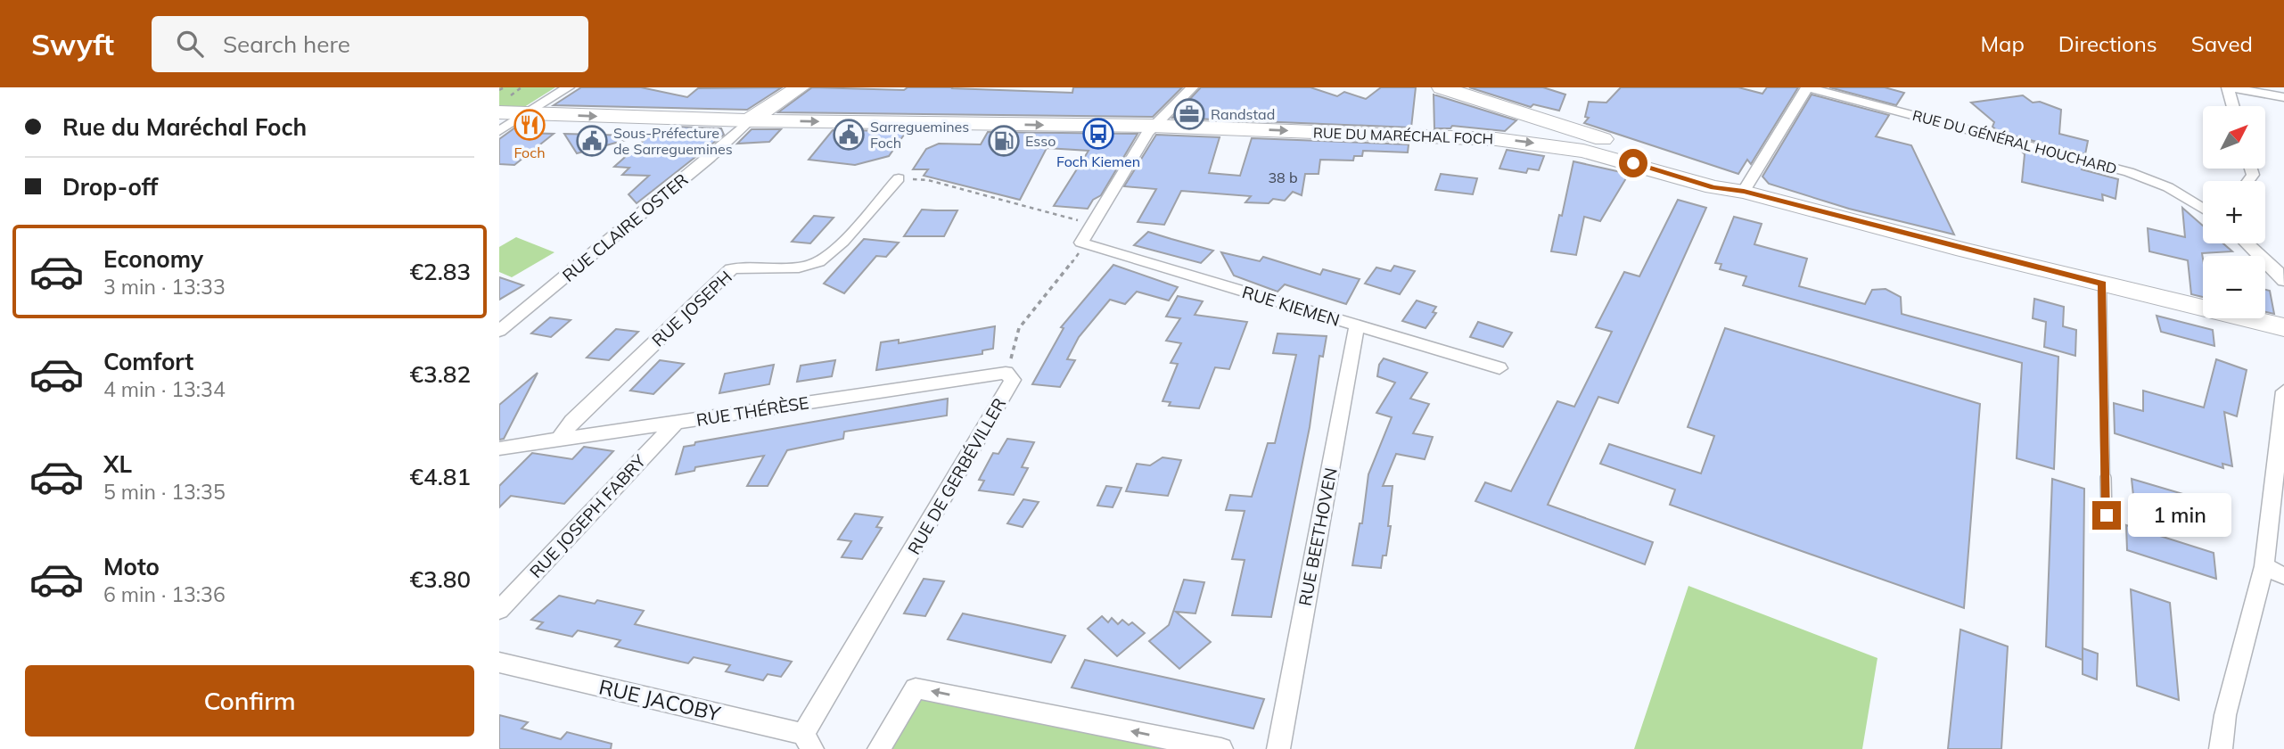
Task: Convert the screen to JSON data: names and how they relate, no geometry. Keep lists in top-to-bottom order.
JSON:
{
  "streets": {
    "main road": ["RUE DU MARÉCHAL FOCH"],
    "street": [
      "RUE DU GÉNÉRAL HOUCHARD",
      "RUE CLAIRE OSTER",
      "RUE KIEMEN",
      "RUE JOSEPH",
      "RUE THÉRÈSE",
      "RUE DE GERBÉVILLER",
      "RUE JOSEPH FABRY",
      "RUE BEETHOVEN",
      "RUE JACOBY"
    ]
  },
  "crossings": [
    ["RUE DU MARÉCHAL FOCH", "RUE CLAIRE OSTER"],
    ["RUE KIEMEN", "RUE DE GERBÉVILLER"],
    ["RUE KIEMEN", "RUE BEETHOVEN"],
    ["RUE JOSEPH", "RUE THÉRÈSE"],
    ["RUE THÉRÈSE", "RUE DE GERBÉVILLER"],
    ["RUE THÉRÈSE", "RUE JOSEPH FABRY"],
    ["RUE DE GERBÉVILLER", "RUE JACOBY"]
  ],
  "one_way": ["RUE DU MARÉCHAL FOCH"],
  "places": {
    "office": ["Randstad"],
    "restaurant": ["Foch"],
    "bus stop": ["Foch Kiemen"],
    "public building": ["Sarreguemines Foch", "Sous-Préfecture de Sarreguemines"],
    "fuel station": ["Esso"]
  },
  "house_numbers": ["38 b"],
  "north": "top right",
  "page": {
    "header": "Swyft",
    "search": "Search here",
    "nav": ["Map", "Directions", "Saved"],
    "banner": ["Rue du Maréchal Foch", "Drop-off"],
    "map_buttons": ["+", "−"],
    "list": [
      {
        "name": "Economy",
        "note": "3 min · 13:33",
        "value": "€2.83"
      },
      {
        "name": "Comfort",
        "note": "4 min · 13:34",
        "value": "€3.82"
      },
      {
        "name": "XL",
        "note": "5 min · 13:35",
        "value": "€4.81"
      },
      {
        "name": "Moto",
        "note": "6 min · 13:36",
        "value": "€3.80"
      }
    ],
    "bubble": "1 min",
    "buttons": "Confirm"
  }
}
